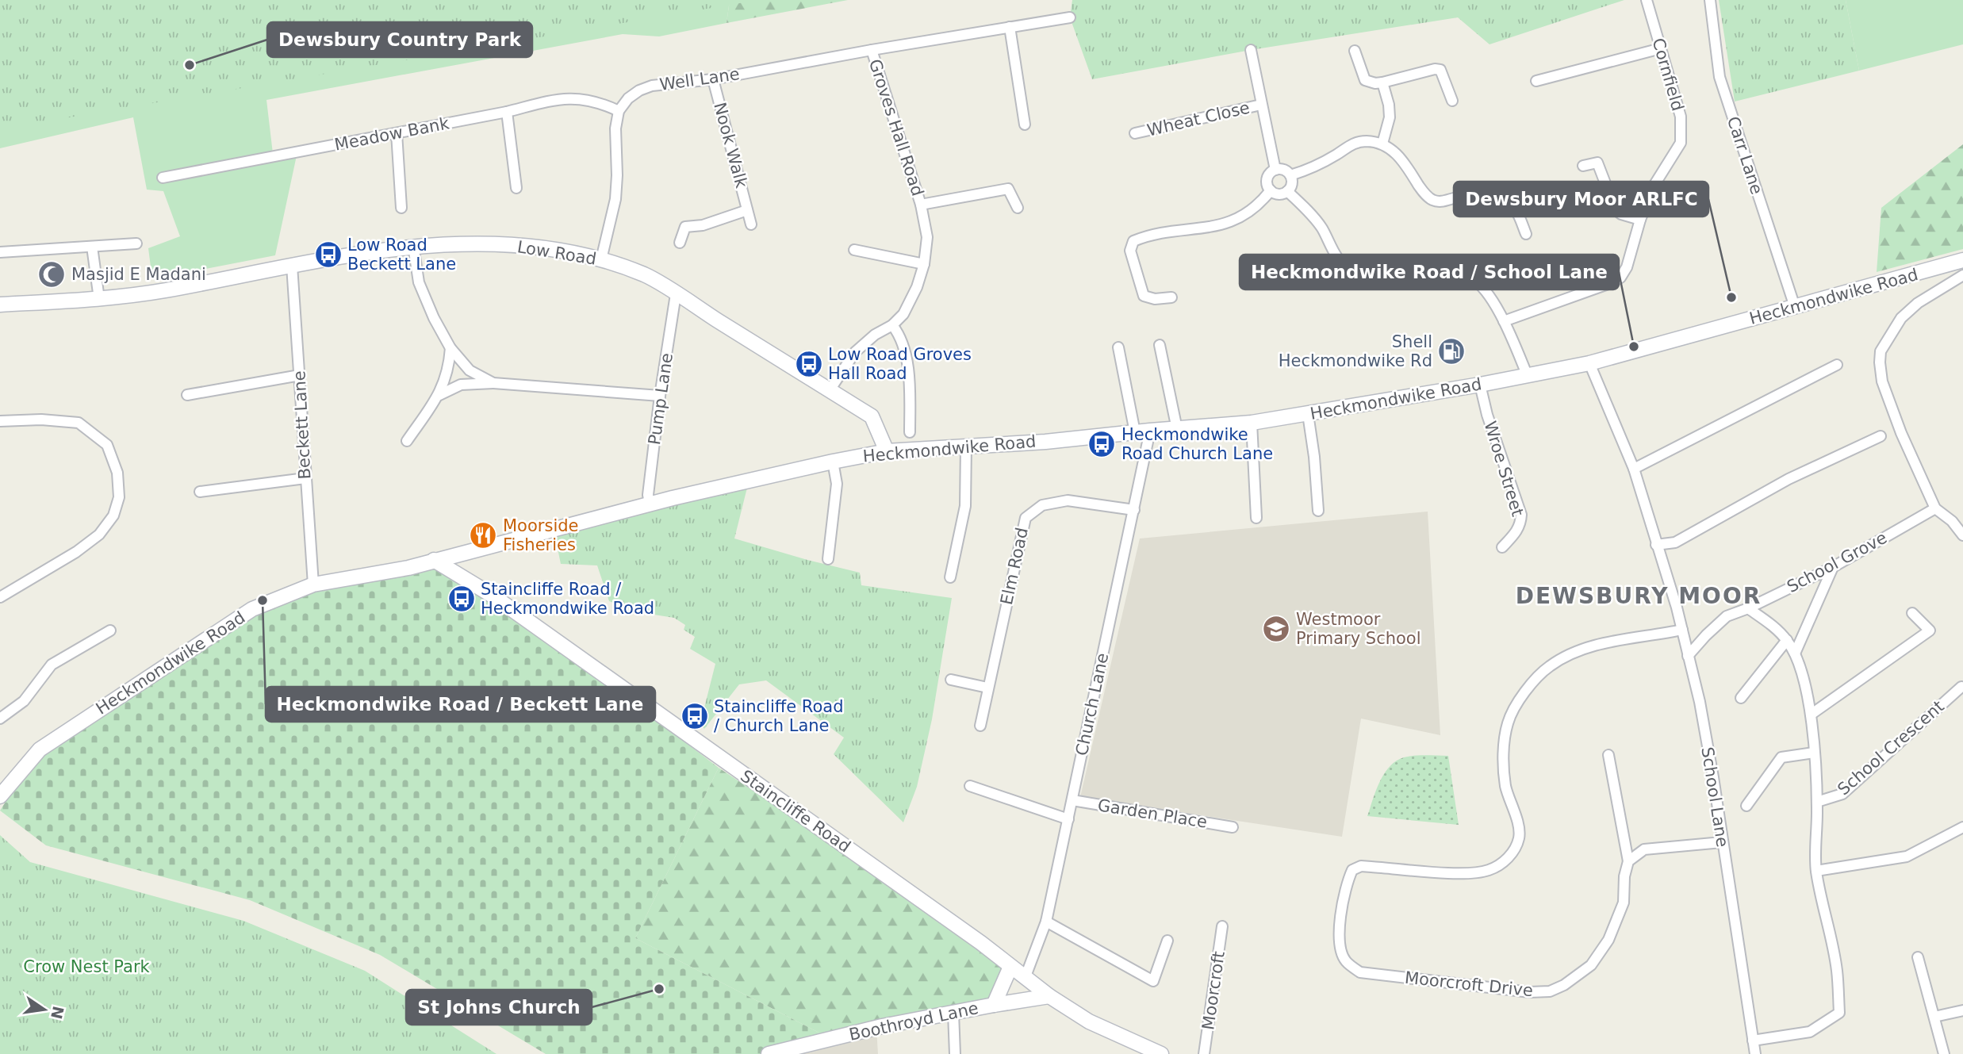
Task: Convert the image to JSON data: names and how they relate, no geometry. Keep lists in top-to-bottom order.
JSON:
{
  "streets": {
    "street": [
      "Cornfield",
      "Well Lane",
      "Wheat Close",
      "Groves Hall Road",
      "Meadow Bank",
      "Nook Walk",
      "Carr Lane",
      "Low Road",
      "Heckmondwike Road",
      "Pump Lane",
      "Beckett Lane",
      "Wroe Street",
      "School Grove",
      "Elm Road",
      "Church Lane",
      "School Crescent",
      "School Lane",
      "Staincliffe Road",
      "Garden Place",
      "Moorcroft Drive",
      "Moorcroft",
      "Boothroyd Lane"
    ]
  },
  "crossings": [
    ["Well Lane", "Groves Hall Road"],
    ["Well Lane", "Meadow Bank"],
    ["Well Lane", "Nook Walk"],
    ["Groves Hall Road", "Low Road"],
    ["Carr Lane", "Heckmondwike Road"],
    ["Low Road", "Heckmondwike Road"],
    ["Low Road", "Pump Lane"],
    ["Low Road", "Beckett Lane"],
    ["Heckmondwike Road", "Pump Lane"],
    ["Heckmondwike Road", "Beckett Lane"],
    ["Heckmondwike Road", "Wroe Street"],
    ["Heckmondwike Road", "Church Lane"],
    ["Heckmondwike Road", "School Lane"],
    ["Heckmondwike Road", "Staincliffe Road"],
    ["School Grove", "School Crescent"],
    ["School Grove", "School Lane"],
    ["Elm Road", "Church Lane"],
    ["Church Lane", "Staincliffe Road"],
    ["Church Lane", "Garden Place"],
    ["School Crescent", "School Lane"],
    ["School Lane", "Moorcroft Drive"],
    ["Staincliffe Road", "Boothroyd Lane"]
  ],
  "districts": ["DEWSBURY MOOR"],
  "parks": ["Crow Nest Park"],
  "places": {
    "other": [
      "Dewsbury Country Park",
      "Dewsbury Moor ARLFC",
      "Heckmondwike Road / School Lane",
      "Heckmondwike Road / Beckett Lane",
      "St Johns Church"
    ],
    "bus stop": [
      "Low Road Beckett Lane",
      "Low Road Groves Hall Road",
      "Heckmondwike Road Church Lane",
      "Staincliffe Road / Heckmondwike Road",
      "Staincliffe Road / Church Lane"
    ],
    "mosque": ["Masjid E Madani"],
    "fuel station": ["Shell Heckmondwike Rd"],
    "restaurant": ["Moorside Fisheries"],
    "school or university": ["Westmoor Primary School"]
  },
  "north": "right"
}
